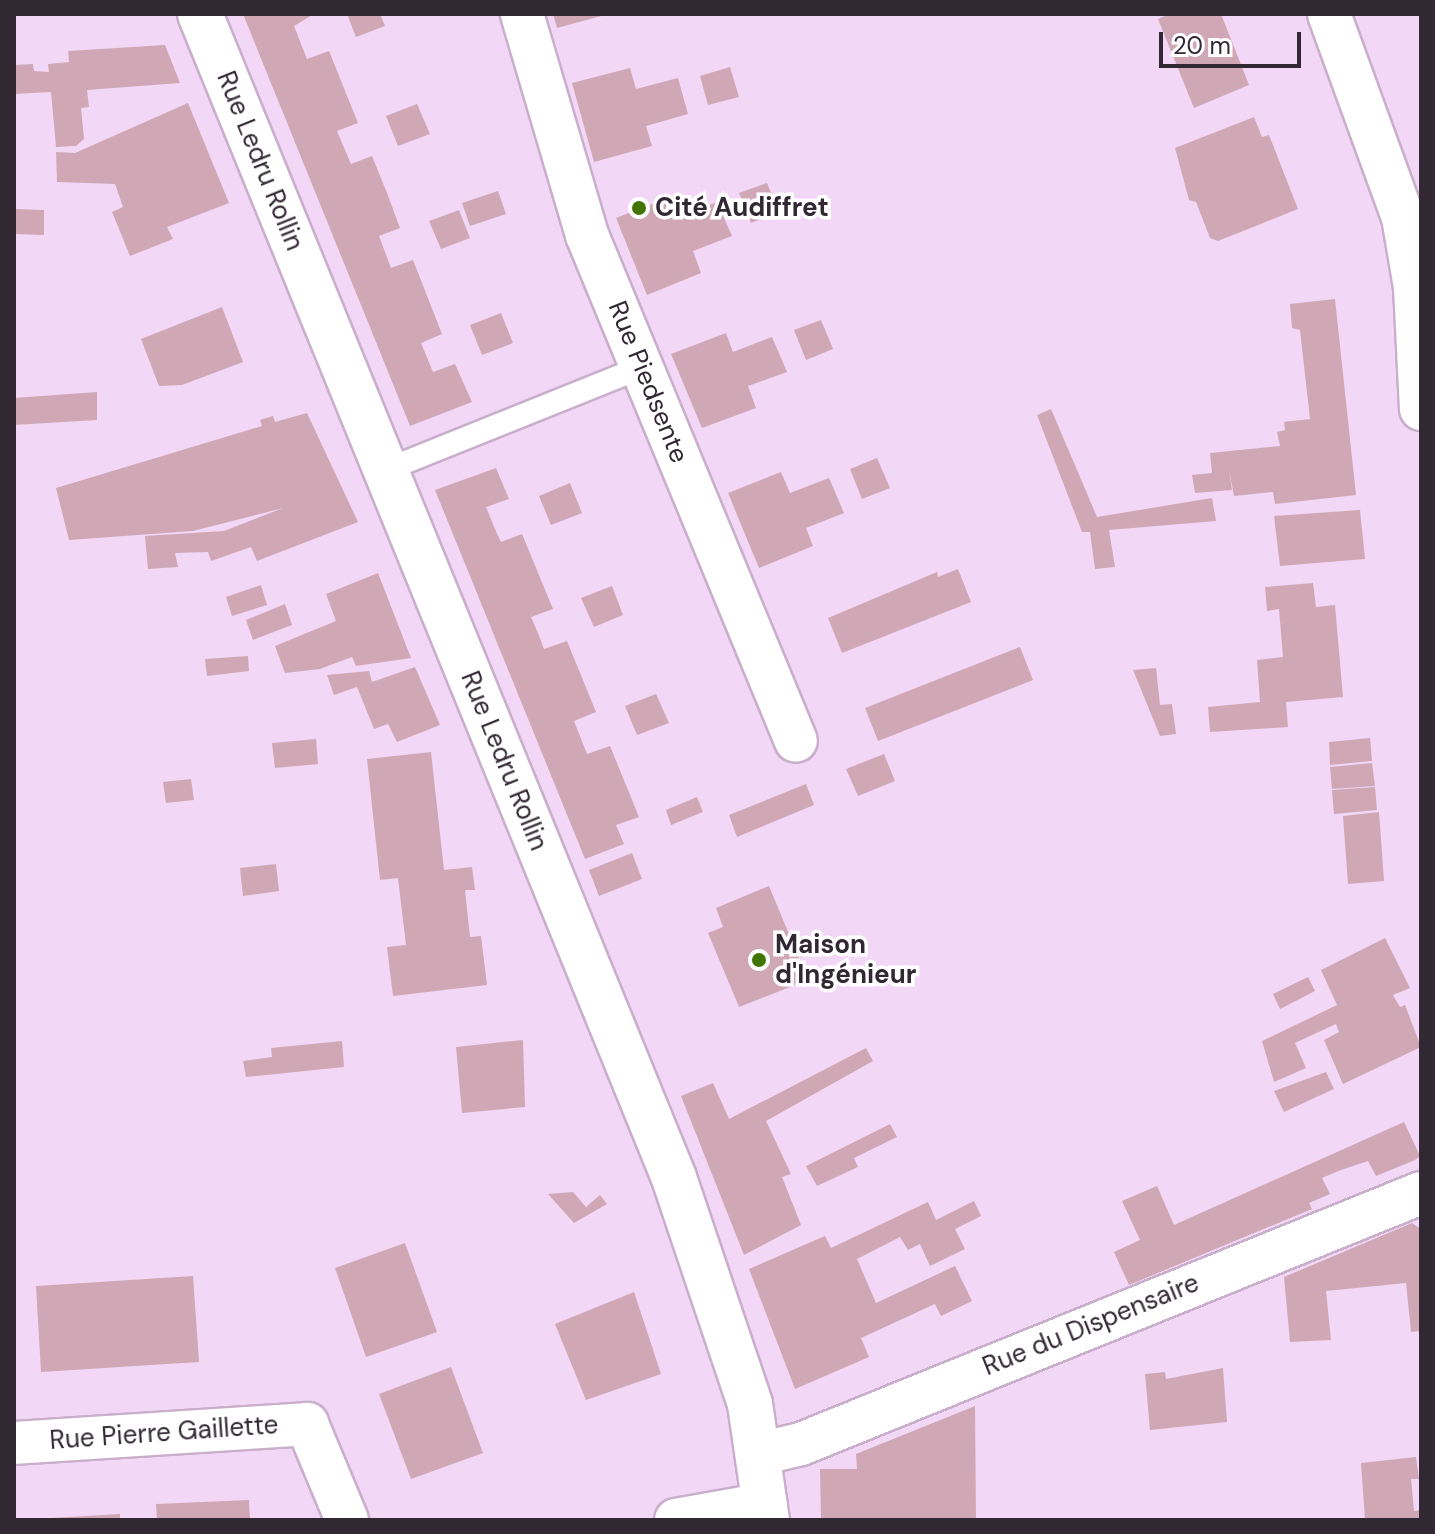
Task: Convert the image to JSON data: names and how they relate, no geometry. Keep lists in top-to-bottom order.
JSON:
{
  "streets": {
    "street": [
      "Rue Ledru Rollin",
      "Rue Piedsente",
      "Rue du Dispensaire",
      "Rue Pierre Gaillette"
    ]
  },
  "crossings": [
    ["Rue Ledru Rollin", "Rue du Dispensaire"]
  ],
  "places": ["Cité Audiffret", "Maison d'Ingénieur"],
  "scale_bar": "20 m"
}
